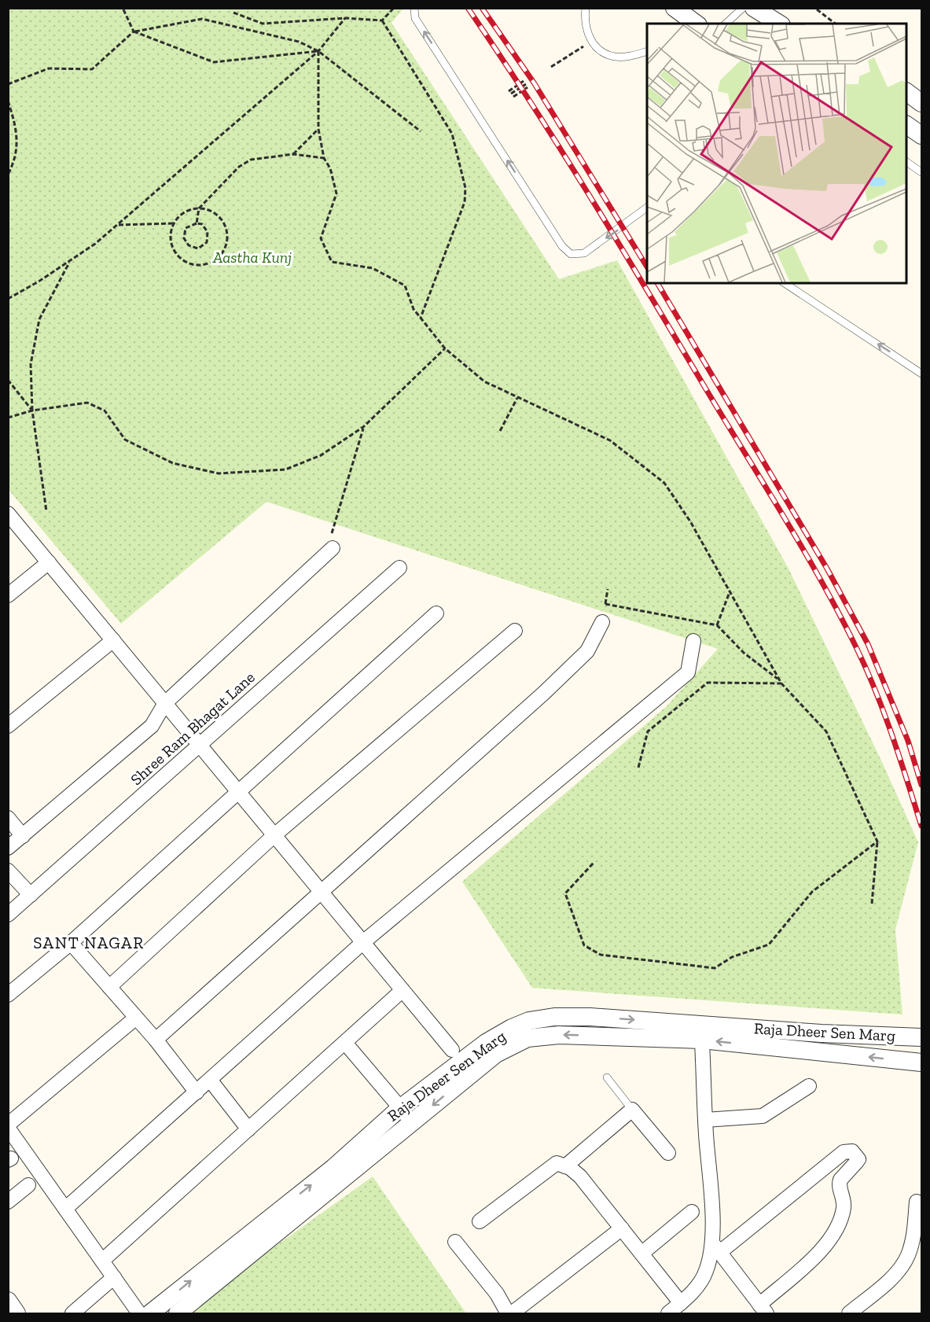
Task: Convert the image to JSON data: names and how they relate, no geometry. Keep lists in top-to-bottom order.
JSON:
{
  "streets": {
    "street": ["Shree Ram Bhagat Lane", "Raja Dheer Sen Marg"]
  },
  "districts": ["SANT NAGAR"],
  "parks": ["Aastha Kunj"]
}
